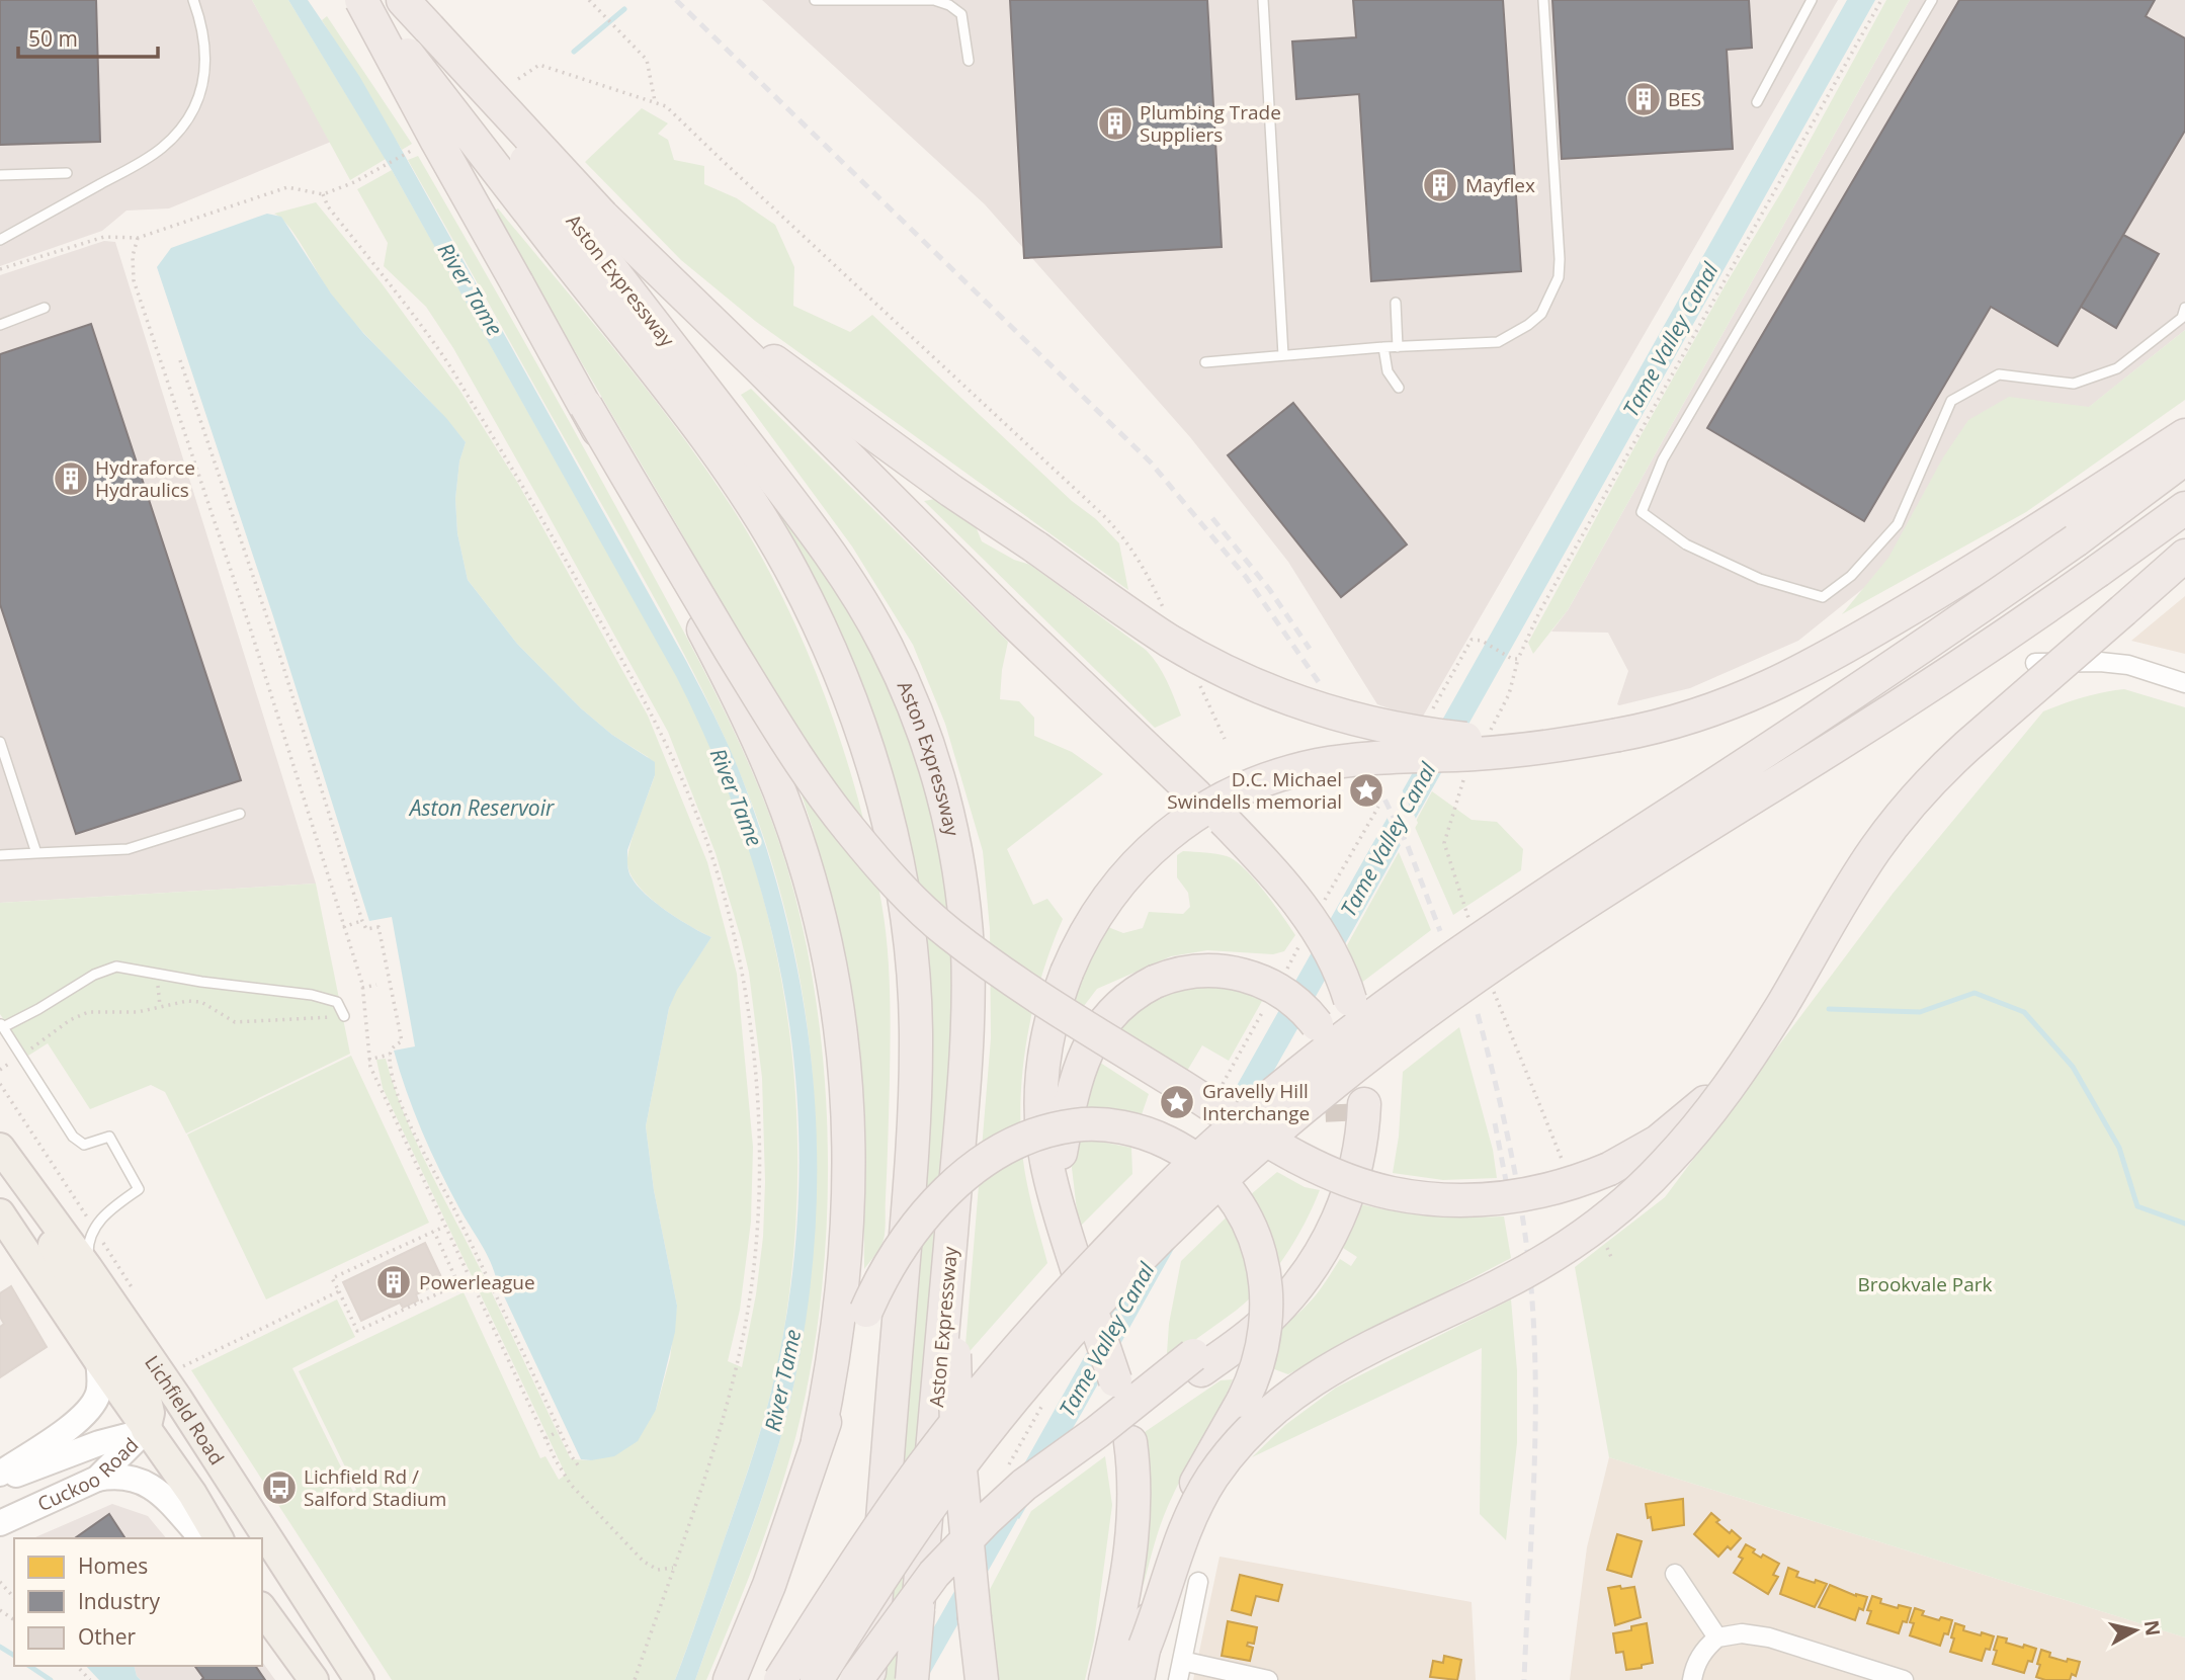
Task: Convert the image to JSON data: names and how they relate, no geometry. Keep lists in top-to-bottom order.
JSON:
{
  "streets": {
    "highway": ["Aston Expressway"],
    "main road": ["Lichfield Road", "Cuckoo Road"]
  },
  "crossings": [
    ["Lichfield Road", "Cuckoo Road"]
  ],
  "water": ["River Tame", "Tame Valley Canal", "Aston Reservoir"],
  "parks": ["Brookvale Park"],
  "places": {
    "building": [
      "BES",
      "Plumbing Trade Suppliers",
      "Mayflex",
      "Hydraforce Hydraulics",
      "Powerleague"
    ],
    "place": ["D.C. Michael Swindells memorial", "Gravelly Hill Interchange"],
    "bus stop": ["Lichfield Rd / Salford Stadium"]
  },
  "legend": ["Homes", "Industry", "Other"],
  "scale_bar": "50 m",
  "north": "right"
}
